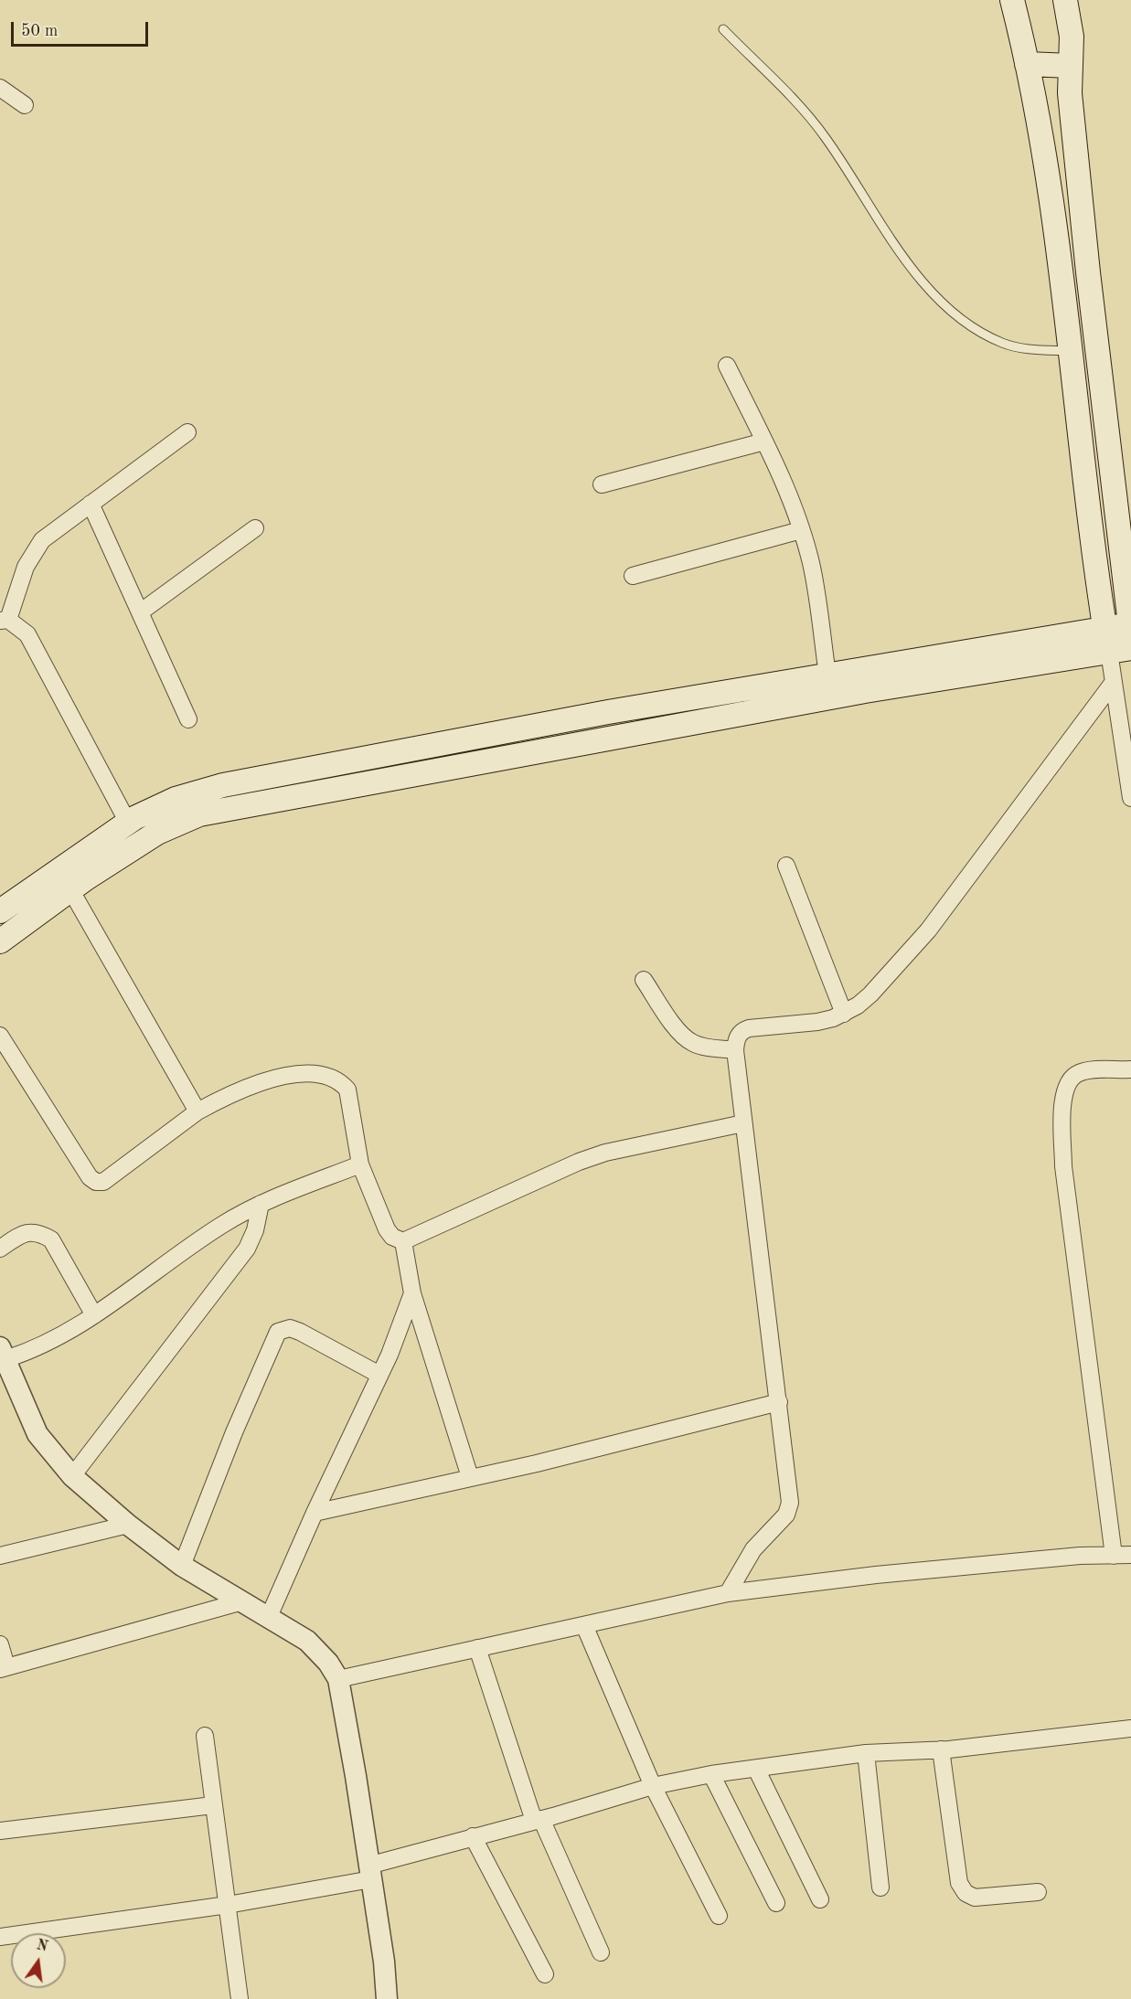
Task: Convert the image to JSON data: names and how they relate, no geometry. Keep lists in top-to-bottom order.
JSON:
{
  "scale_bar": "50 m",
  "north": "top"
}
